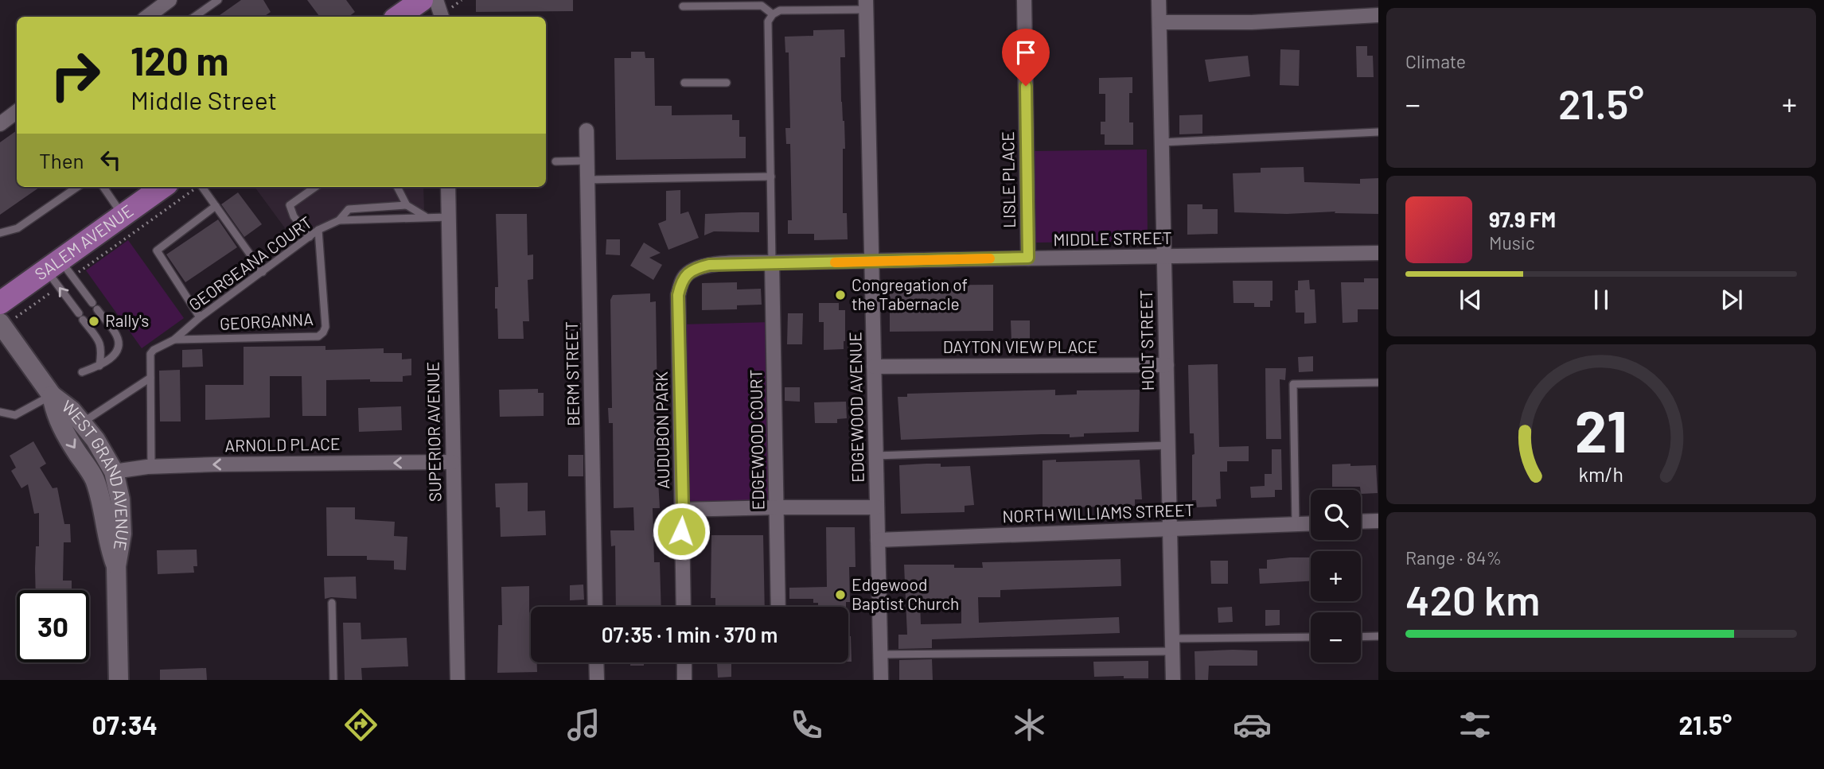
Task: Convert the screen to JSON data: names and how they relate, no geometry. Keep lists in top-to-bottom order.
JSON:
{
  "streets": {
    "main road": ["SALEM AVENUE"],
    "street": [
      "LISLE PLACE",
      "MIDDLE STREET",
      "HOLT STREET",
      "DAYTON VIEW PLACE",
      "BERM STREET",
      "EDGEWOOD AVENUE",
      "AUDUBON PARK",
      "SUPERIOR AVENUE",
      "EDGEWOOD COURT",
      "ARNOLD PLACE",
      "WEST GRAND AVENUE",
      "NORTH WILLIAMS STREET"
    ],
    "lane": ["GEORGEANA COURT", "GEORGANNA"]
  },
  "crossings": [
    ["LISLE PLACE", "MIDDLE STREET"],
    ["MIDDLE STREET", "HOLT STREET"],
    ["MIDDLE STREET", "EDGEWOOD AVENUE"],
    ["MIDDLE STREET", "AUDUBON PARK"],
    ["MIDDLE STREET", "EDGEWOOD COURT"],
    ["GEORGEANA COURT", "GEORGANNA"],
    ["GEORGEANA COURT", "SUPERIOR AVENUE"],
    ["HOLT STREET", "DAYTON VIEW PLACE"],
    ["HOLT STREET", "NORTH WILLIAMS STREET"],
    ["DAYTON VIEW PLACE", "EDGEWOOD AVENUE"],
    ["EDGEWOOD AVENUE", "NORTH WILLIAMS STREET"],
    ["SUPERIOR AVENUE", "ARNOLD PLACE"],
    ["ARNOLD PLACE", "WEST GRAND AVENUE"]
  ],
  "one_way": ["ARNOLD PLACE"],
  "places": ["Congregation of the Tabernacle", "Rally's", "Edgewood Baptist Church"],
  "page": {
    "tile": [
      "Climate",
      ["Range · 84%", "420 km"]
    ],
    "turn": ["120 m", "Middle Street"],
    "heat": ["−", "21.5°", "+"],
    "then": "Then",
    "song": ["97.9 FM", "Music"],
    "map_buttons": ["+", "−"],
    "limit": "30",
    "trip": "07:35 · 1 min · 370 m",
    "tabs": ["07:34", "21.5°"],
    "gauge": ["21", "km/h"]
  }
}
